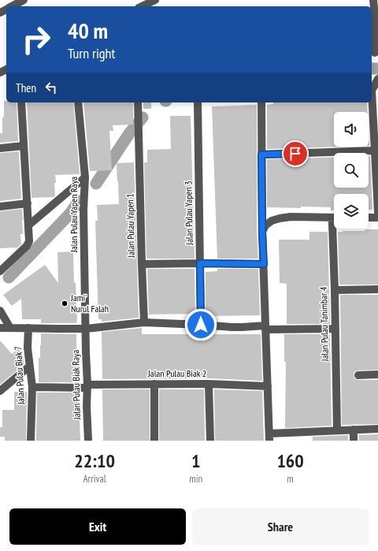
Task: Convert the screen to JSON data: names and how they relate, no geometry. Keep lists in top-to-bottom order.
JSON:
{
  "streets": {
    "street": [
      "Jalan Pulau Yapen 3",
      "Jalan Pulau Yapen Raya",
      "Jalan Pulau Yapen 1",
      "Jalan Pulau Tanimbar 4",
      "Jalan Pulau Biak 2",
      "Jalan Pulau Biak 7",
      "Jalan Pulau Biak Raya"
    ]
  },
  "crossings": [
    ["Jalan Pulau Yapen Raya", "Jalan Pulau Biak Raya"],
    ["Jalan Pulau Biak 2", "Jalan Pulau Biak 7"],
    ["Jalan Pulau Biak 2", "Jalan Pulau Biak Raya"]
  ],
  "places": ["Jami' Nurul Falah"],
  "page": {
    "turn": ["40 m", "Turn right"],
    "then": "Then",
    "eta": [
      "22:10",
      "Arrival",
      "1",
      "min",
      "160",
      "m"
    ],
    "buttons": ["Exit", "Share"]
  }
}
